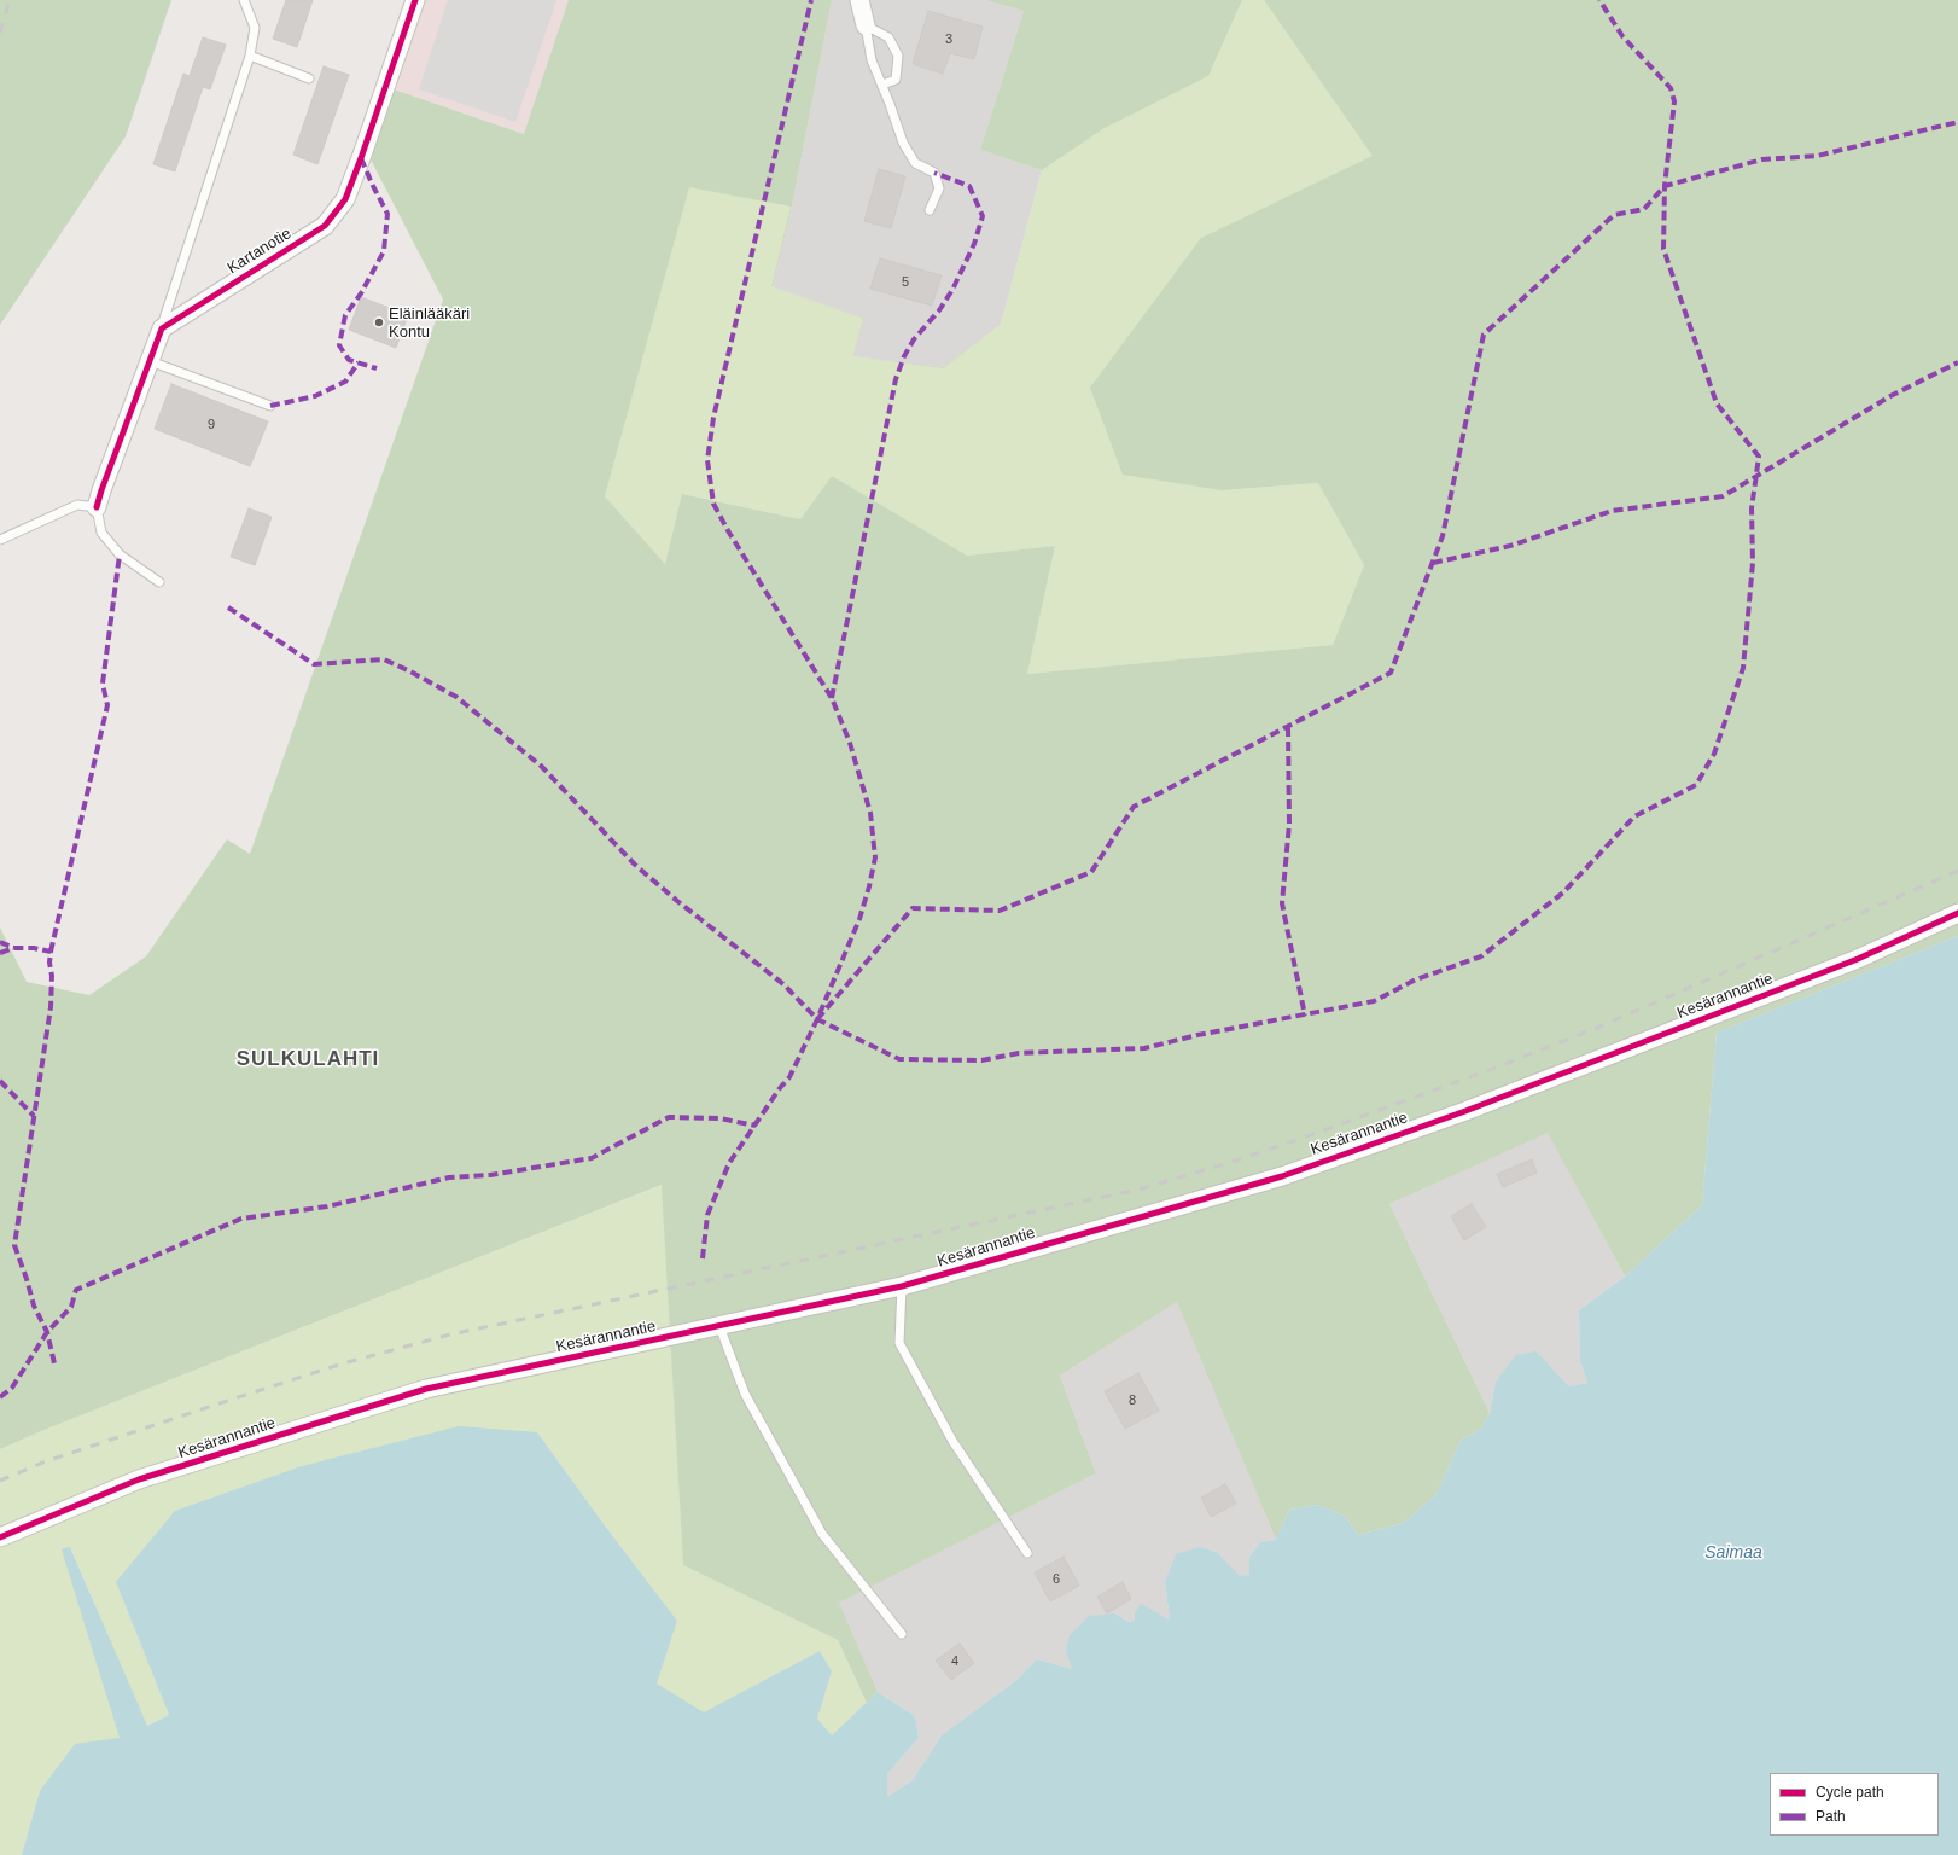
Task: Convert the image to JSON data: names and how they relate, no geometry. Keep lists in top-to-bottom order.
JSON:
{
  "streets": {
    "street": ["Kartanotie", "Kesärannantie"]
  },
  "districts": ["SULKULAHTI"],
  "water": ["Saimaa"],
  "places": ["Eläinlääkäri Kontu"],
  "house_numbers": [
    "3",
    "5",
    "9",
    "8",
    "6",
    "4"
  ],
  "legend": ["Cycle path", "Path"]
}
